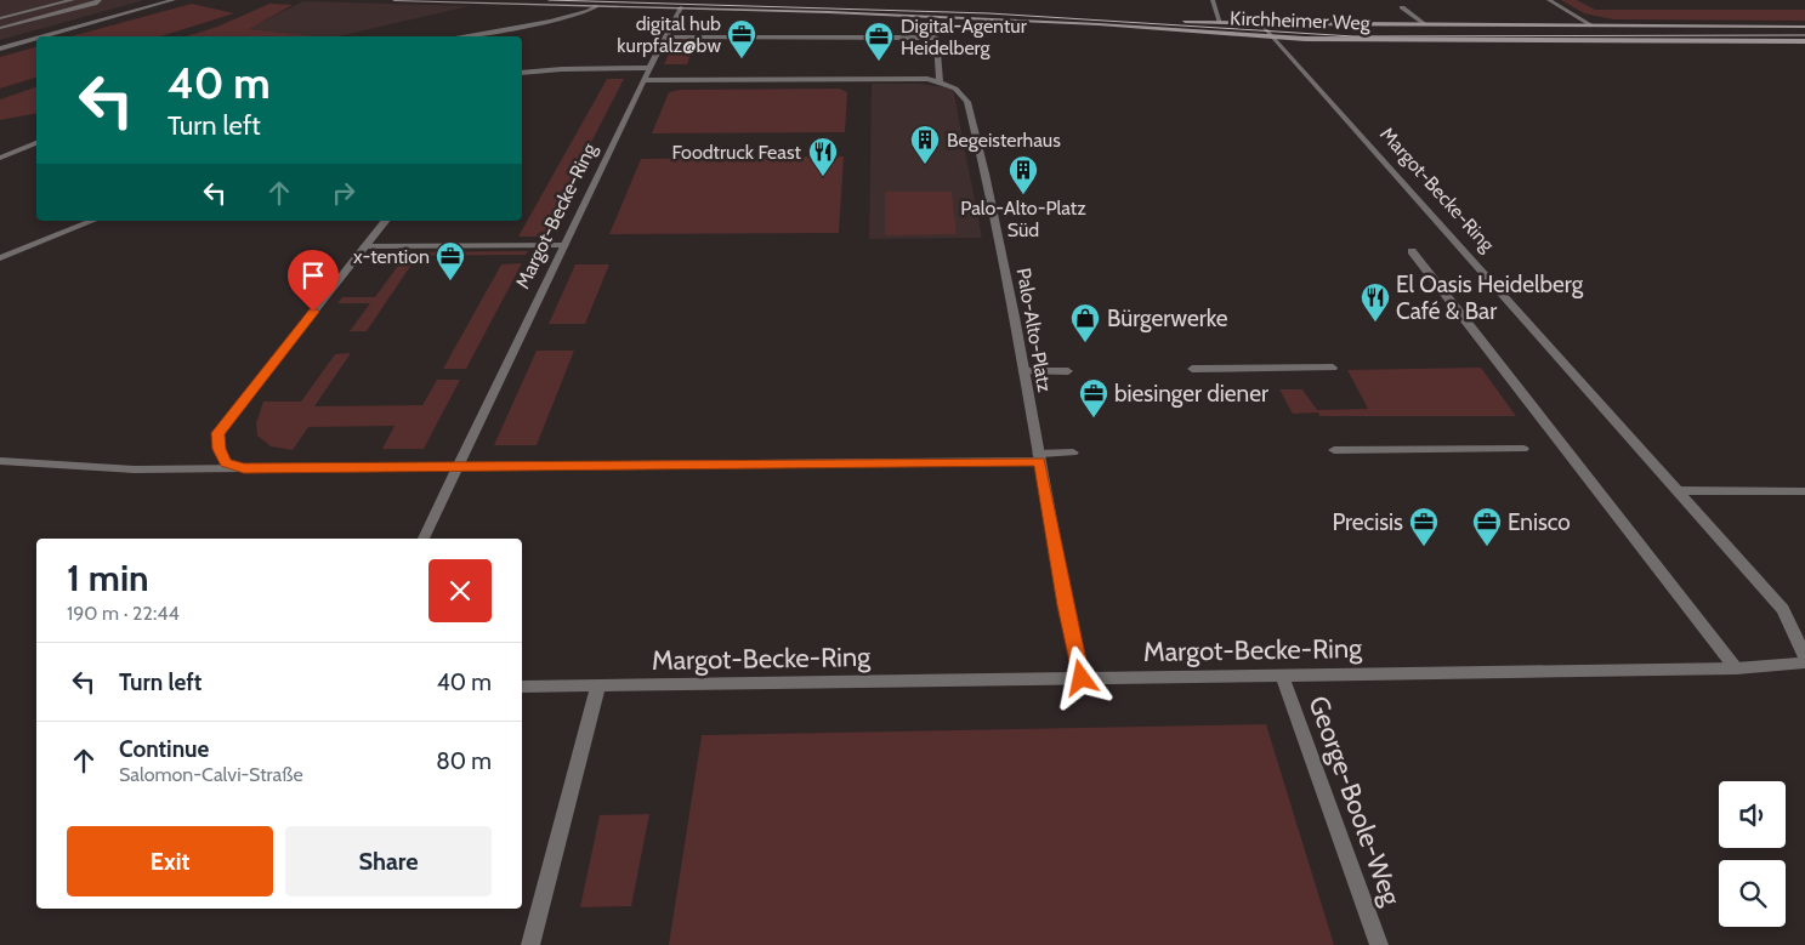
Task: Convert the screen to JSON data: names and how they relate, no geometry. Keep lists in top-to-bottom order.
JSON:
{
  "streets": {
    "street": [
      "Kirchheimer Weg",
      "Margot-Becke-Ring",
      "Palo-Alto-Platz",
      "George-Boole-Weg"
    ]
  },
  "crossings": [
    ["Kirchheimer Weg", "Margot-Becke-Ring"],
    ["Margot-Becke-Ring", "Palo-Alto-Platz"],
    ["Margot-Becke-Ring", "George-Boole-Weg"]
  ],
  "places": {
    "office": [
      "digital hub kurpfalz@bw",
      "Digital-Agentur Heidelberg",
      "x-tention",
      "biesinger diener",
      "Precisis",
      "Enisco"
    ],
    "building": ["Begeisterhaus", "Palo-Alto-Platz Süd"],
    "restaurant": ["Foodtruck Feast", "El Oasis Heidelberg Café & Bar"],
    "shop": ["Bürgerwerke"]
  },
  "page": {
    "turn": ["40 m", "Turn left"],
    "heading": ["1 min", "190 m · 22:44"],
    "list": [
      {
        "name": "Turn left",
        "value": "40 m"
      },
      {
        "name": "Continue",
        "note": "Salomon-Calvi-Straße",
        "value": "80 m"
      }
    ],
    "buttons": ["Exit", "Share"]
  }
}
